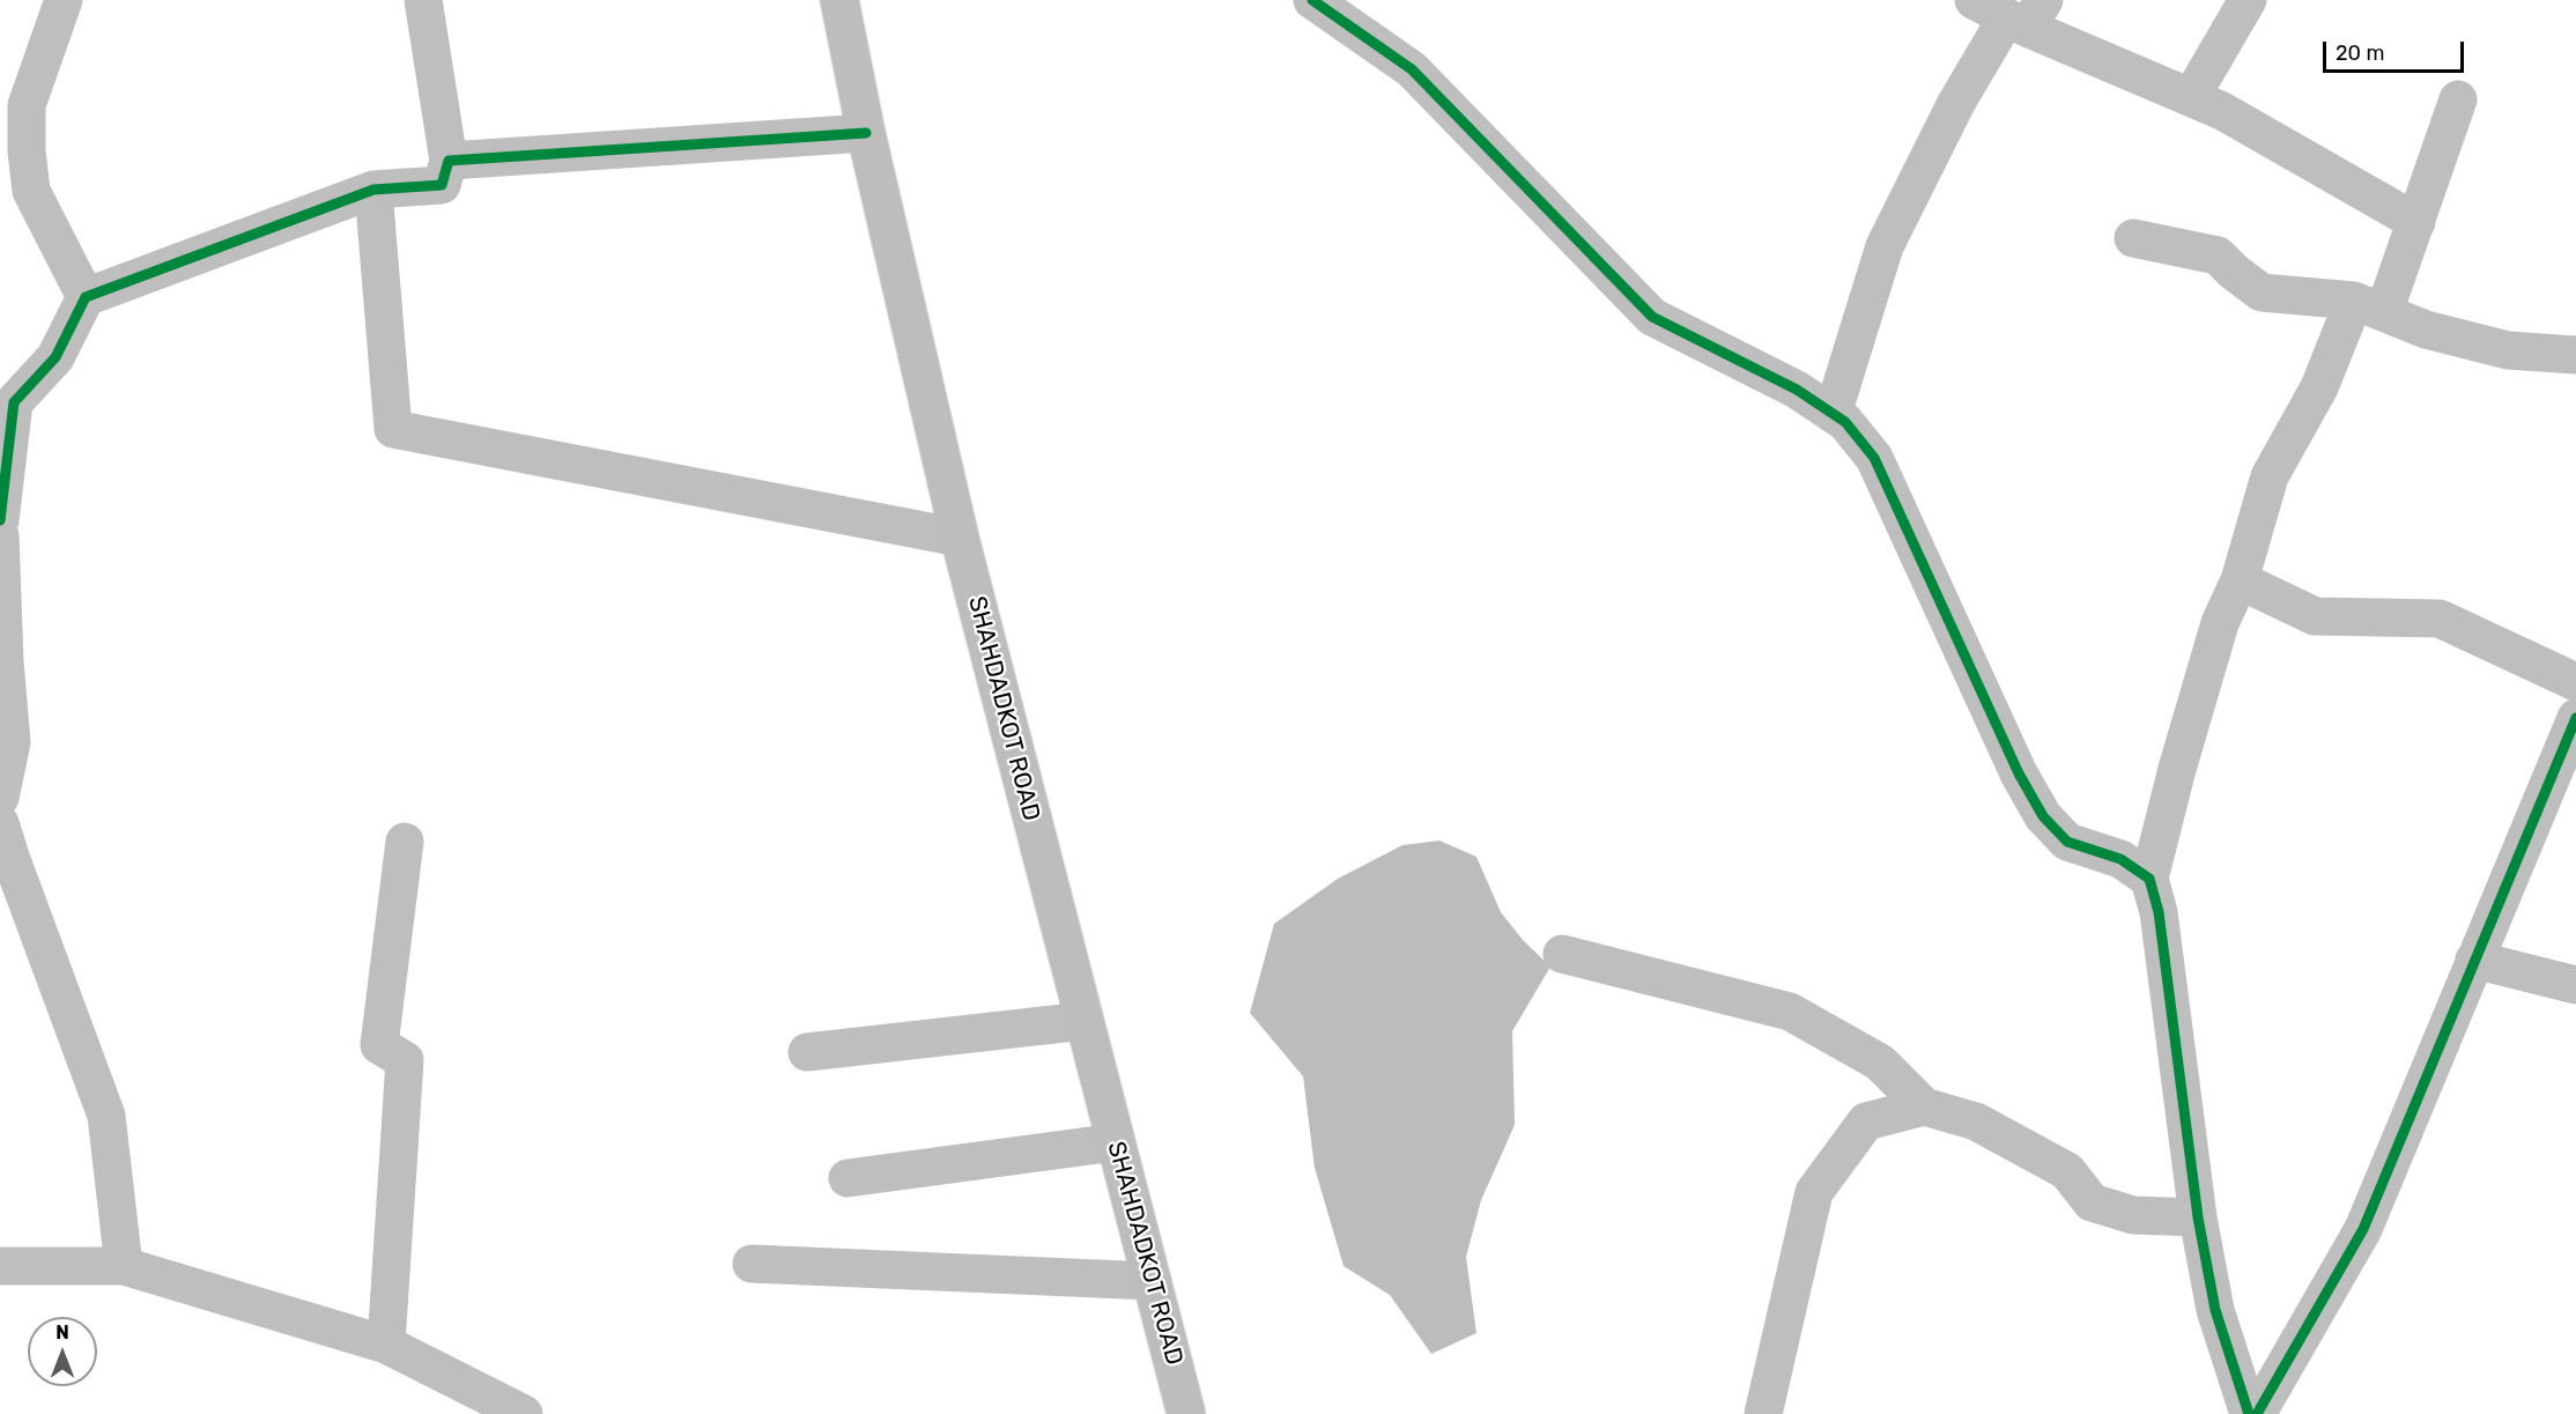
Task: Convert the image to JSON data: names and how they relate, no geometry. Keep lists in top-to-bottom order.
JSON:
{
  "streets": {
    "main road": ["SHAHDADKOT ROAD"]
  },
  "scale_bar": "20 m",
  "north": "top"
}
